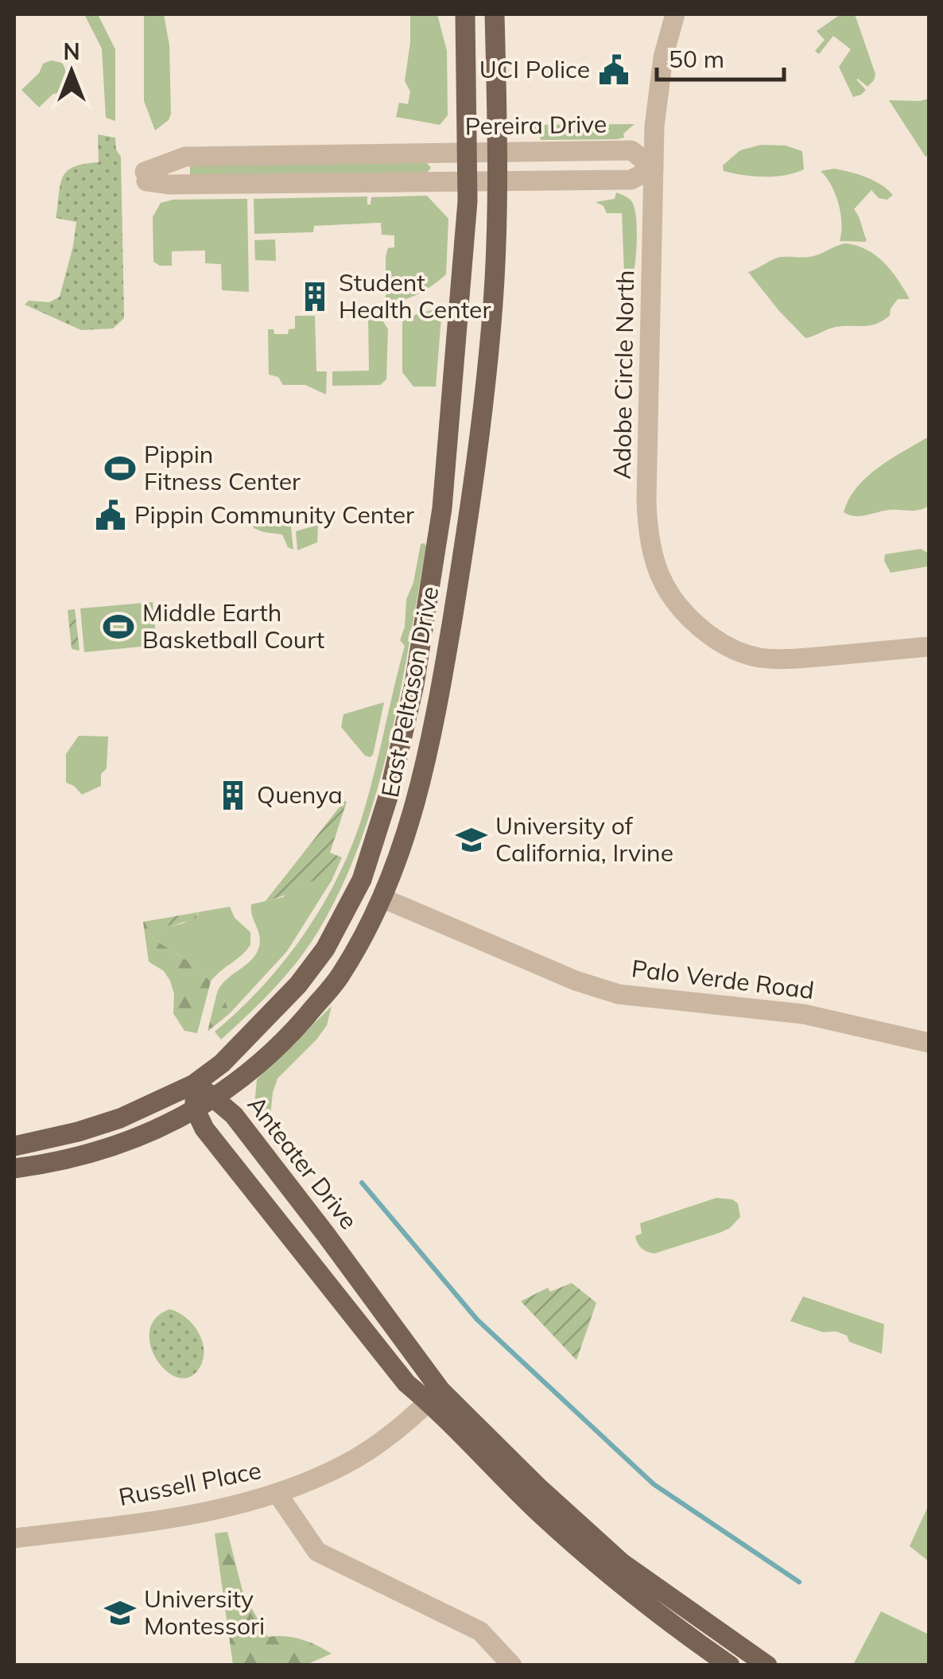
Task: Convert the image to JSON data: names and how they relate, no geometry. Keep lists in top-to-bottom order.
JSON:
{
  "streets": {
    "main road": ["East Peltason Drive", "Anteater Drive"],
    "street": [
      "Pereira Drive",
      "Adobe Circle North",
      "Palo Verde Road",
      "Russell Place"
    ]
  },
  "crossings": [
    ["Pereira Drive", "Adobe Circle North"],
    ["Pereira Drive", "East Peltason Drive"],
    ["East Peltason Drive", "Palo Verde Road"],
    ["East Peltason Drive", "Anteater Drive"],
    ["Anteater Drive", "Russell Place"]
  ],
  "places": {
    "public building": ["UCI Police", "Pippin Community Center"],
    "building": ["Student Health Center", "Quenya"],
    "sports": ["Pippin Fitness Center", "Middle Earth Basketball Court"],
    "school or university": ["University of California, Irvine", "University Montessori"]
  },
  "scale_bar": "50 m",
  "north": "top"
}
